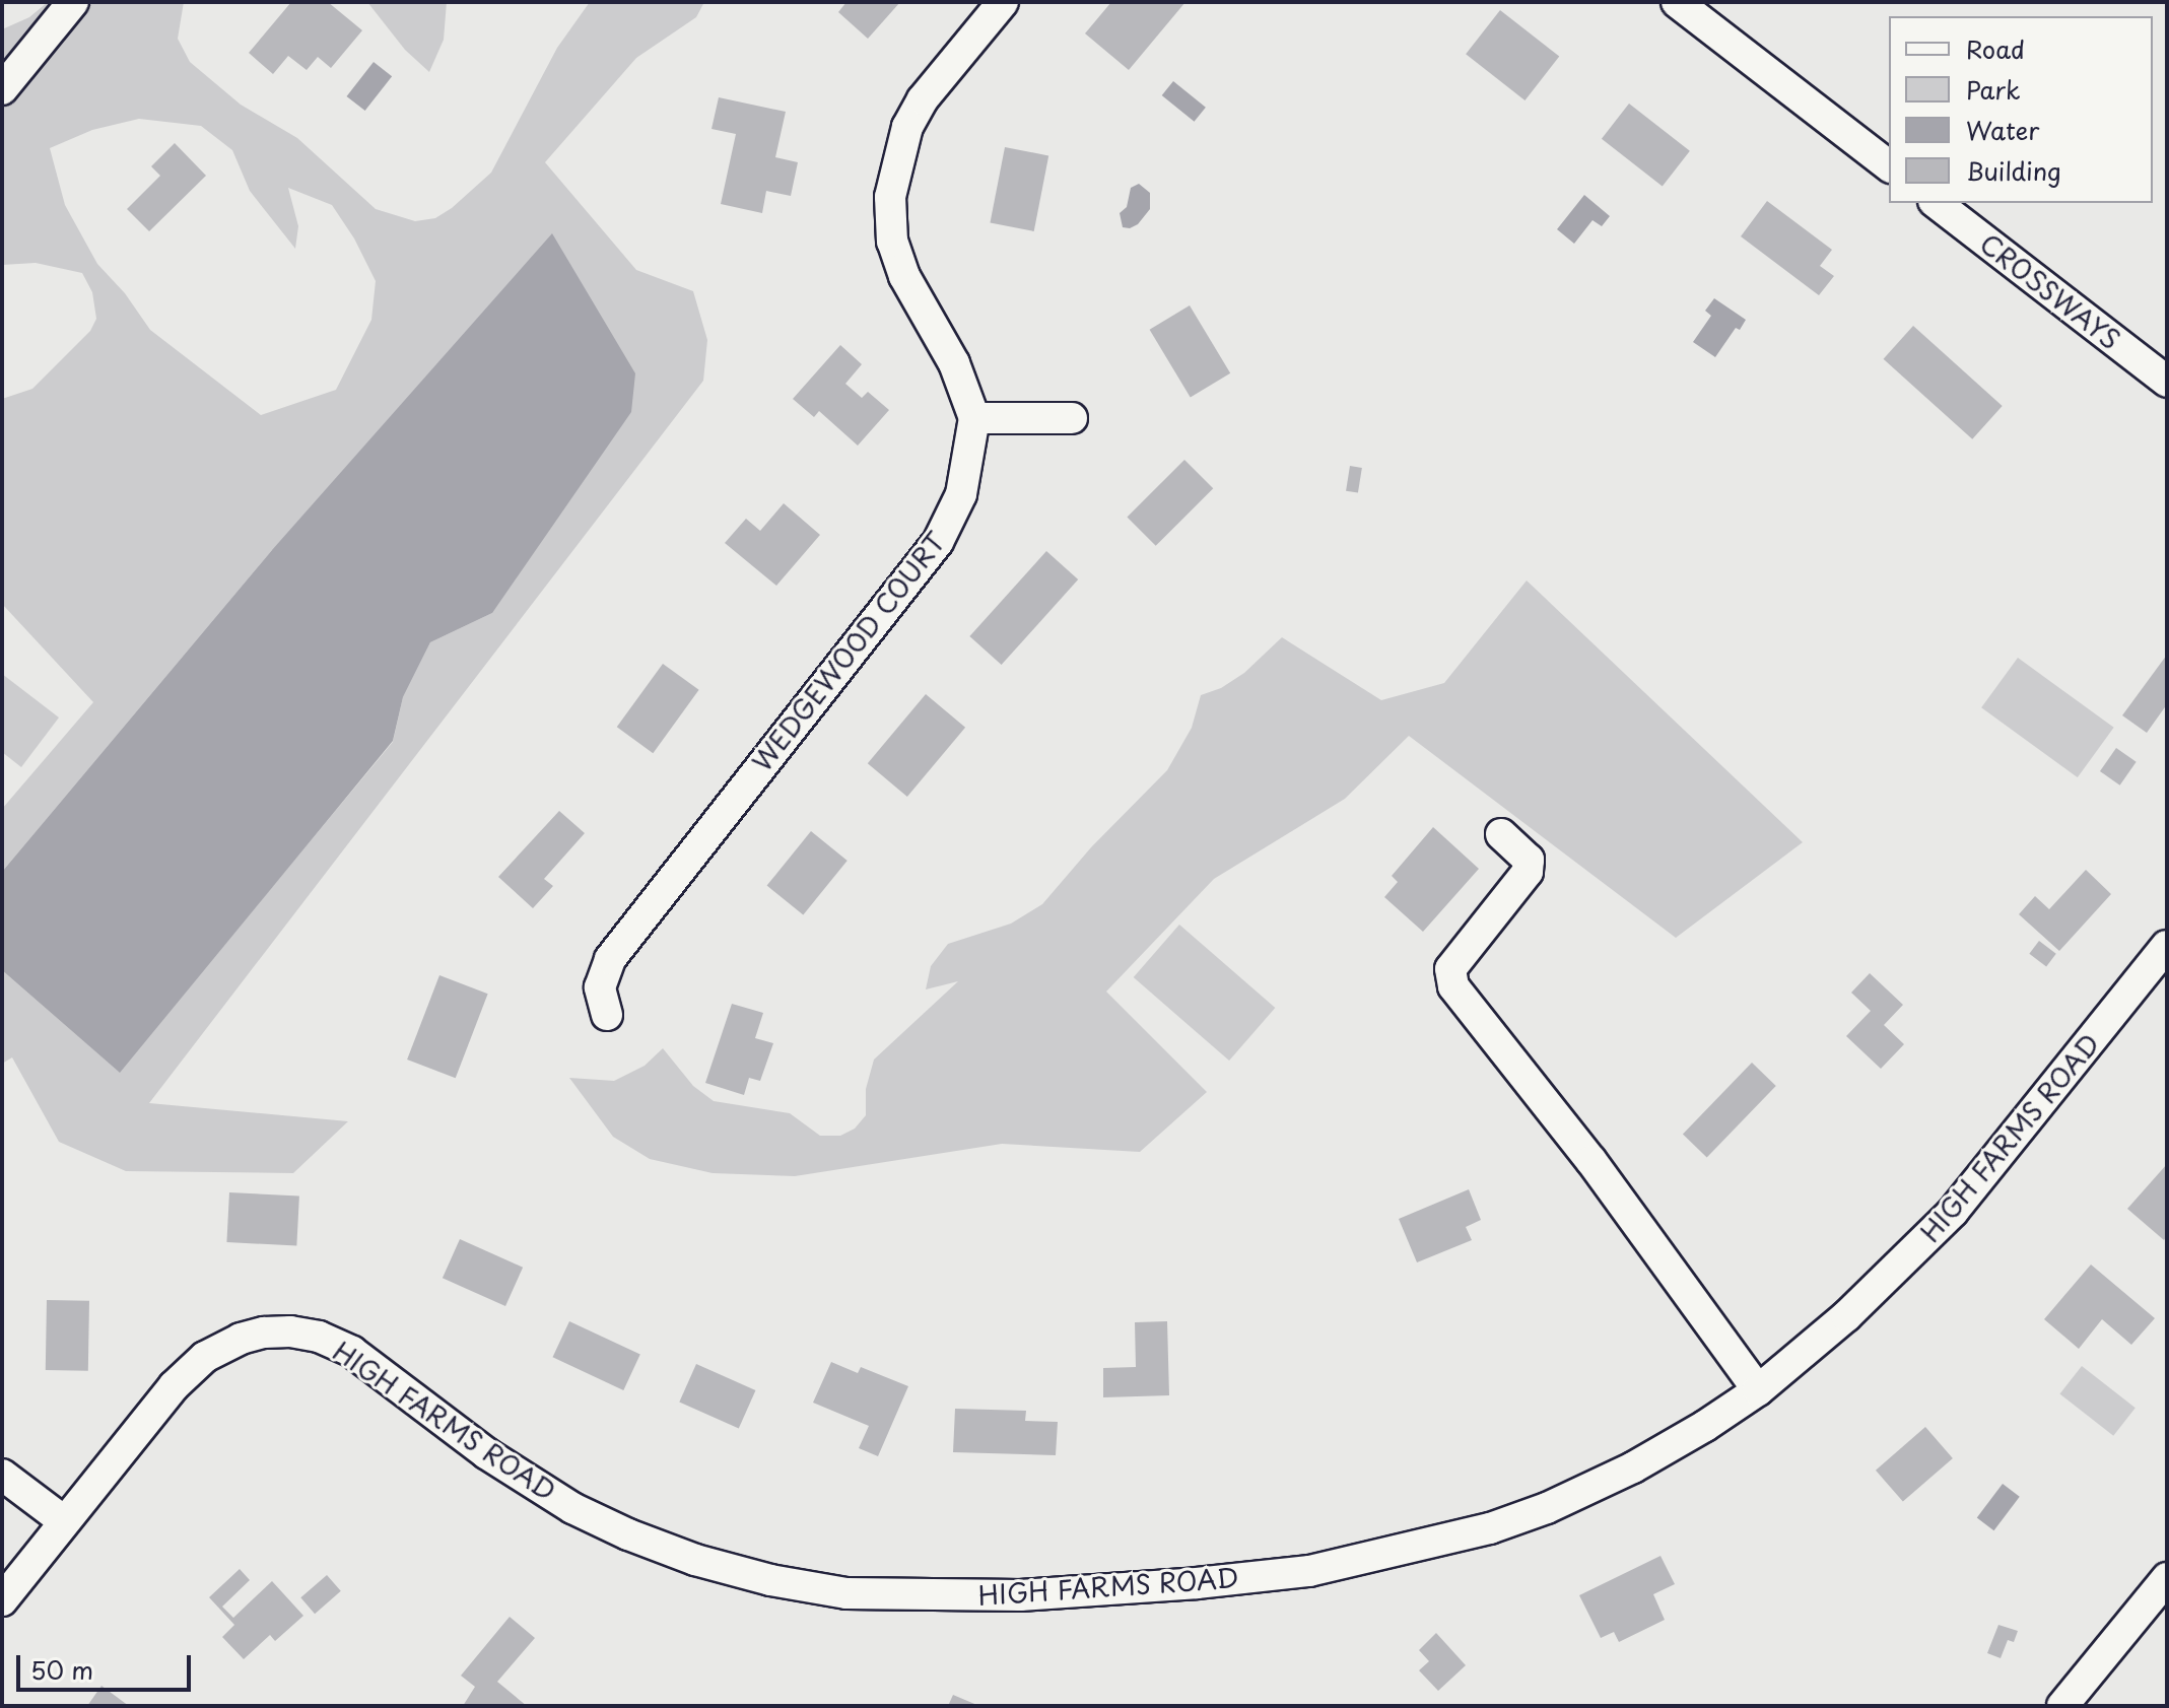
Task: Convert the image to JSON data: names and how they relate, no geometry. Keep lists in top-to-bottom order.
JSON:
{
  "streets": {
    "street": ["CROSSWAYS", "WEDGEWOOD COURT", "HIGH FARMS ROAD"]
  },
  "legend": [
    "Road",
    "Park",
    "Water",
    "Building"
  ],
  "scale_bar": "50 m"
}
